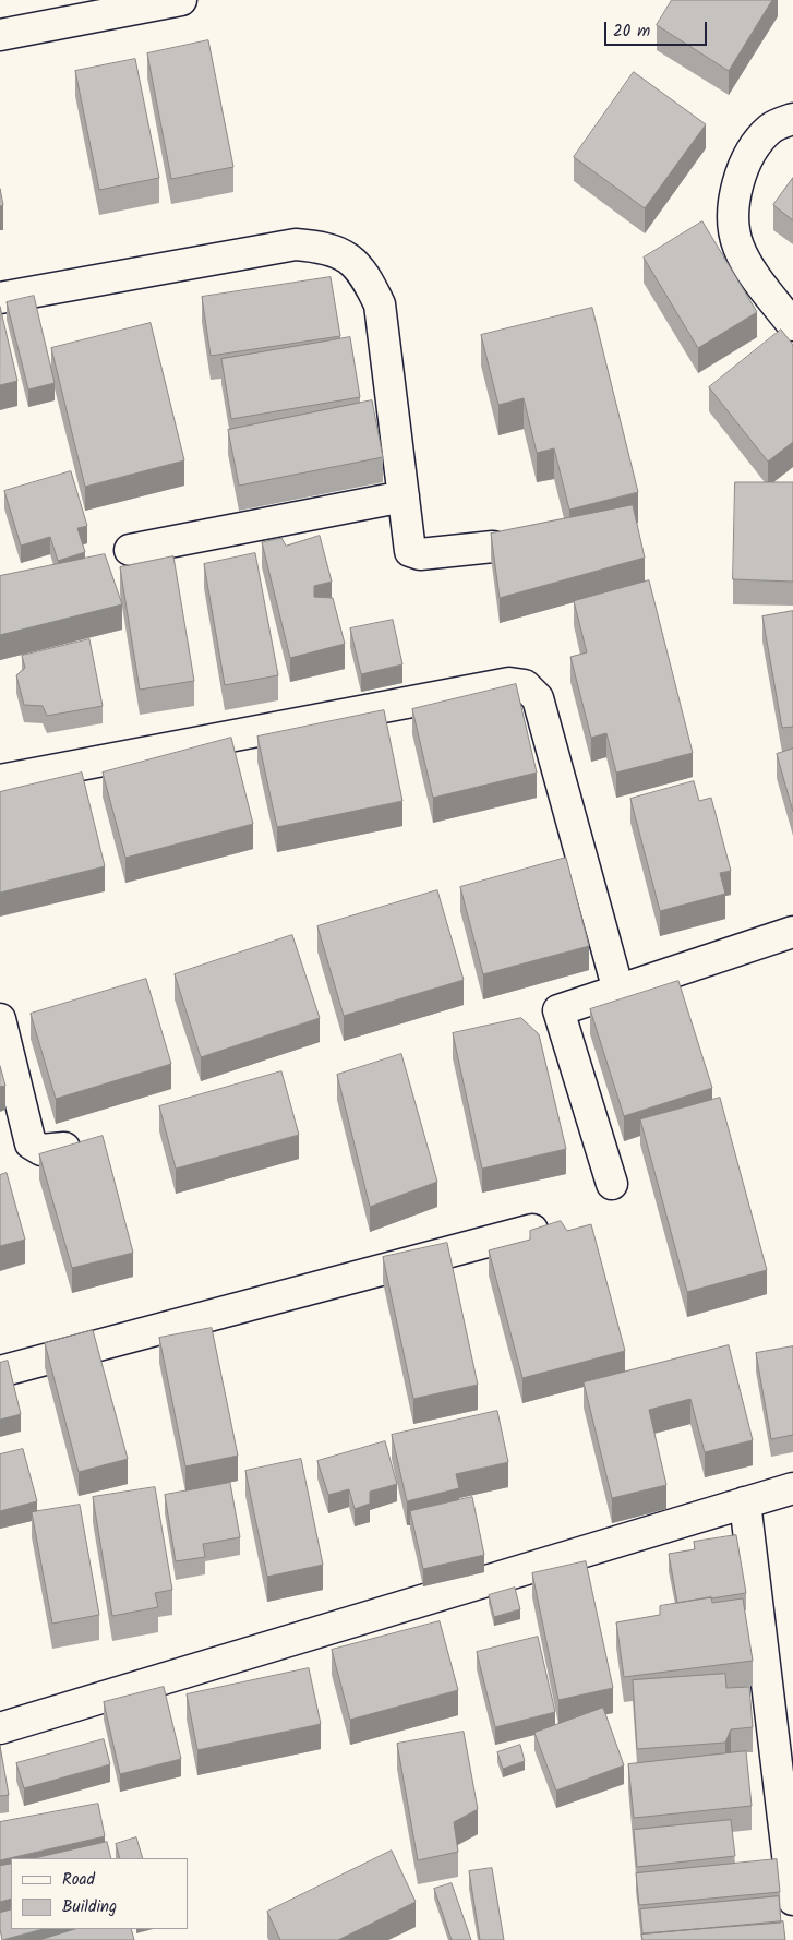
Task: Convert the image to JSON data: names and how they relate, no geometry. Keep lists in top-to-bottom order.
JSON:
{
  "legend": ["Road", "Building"],
  "scale_bar": "20 m"
}
